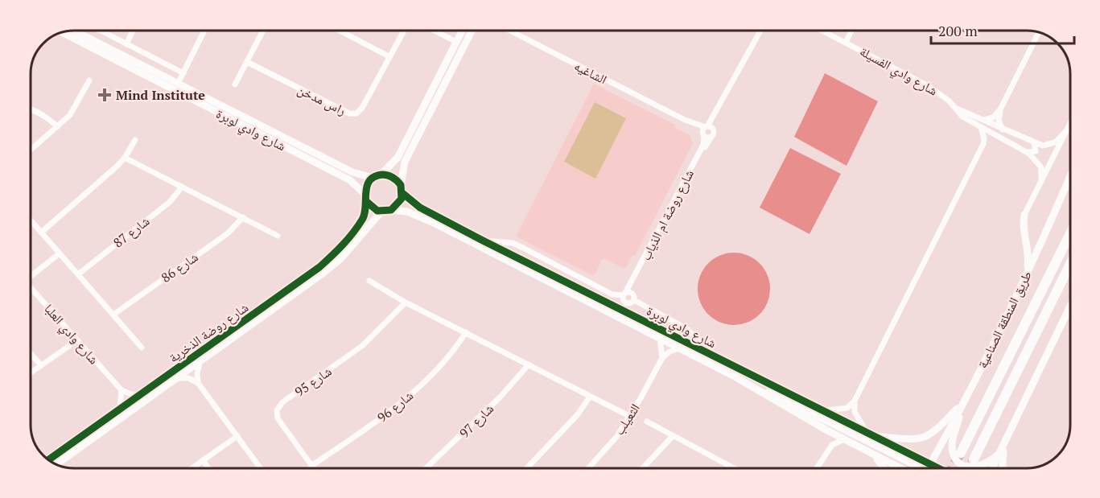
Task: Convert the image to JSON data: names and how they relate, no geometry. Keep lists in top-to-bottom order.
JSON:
{
  "streets": {
    "highway": ["طريق المنطقة الصناعية"],
    "street": [
      "شارع وادي الفسيلة",
      "الشاغيه",
      "راس مدخن",
      "شارع وادي لوبرة",
      "شارع روضة ام الذياب",
      "شارع 87",
      "شارع 86",
      "شارع روضة الذخرية",
      "شارع وادي العلبا",
      "شارع 95",
      "شارع 96",
      "الثعيلب",
      "شارع 97"
    ]
  },
  "crossings": [
    ["الشاغيه", "شارع روضة ام الذياب"],
    ["شارع وادي لوبرة", "شارع روضة الذخرية"],
    ["شارع 95", "شارع 96"]
  ],
  "places": {
    "health": ["Mind Institute"]
  },
  "scale_bar": "200 m"
}
